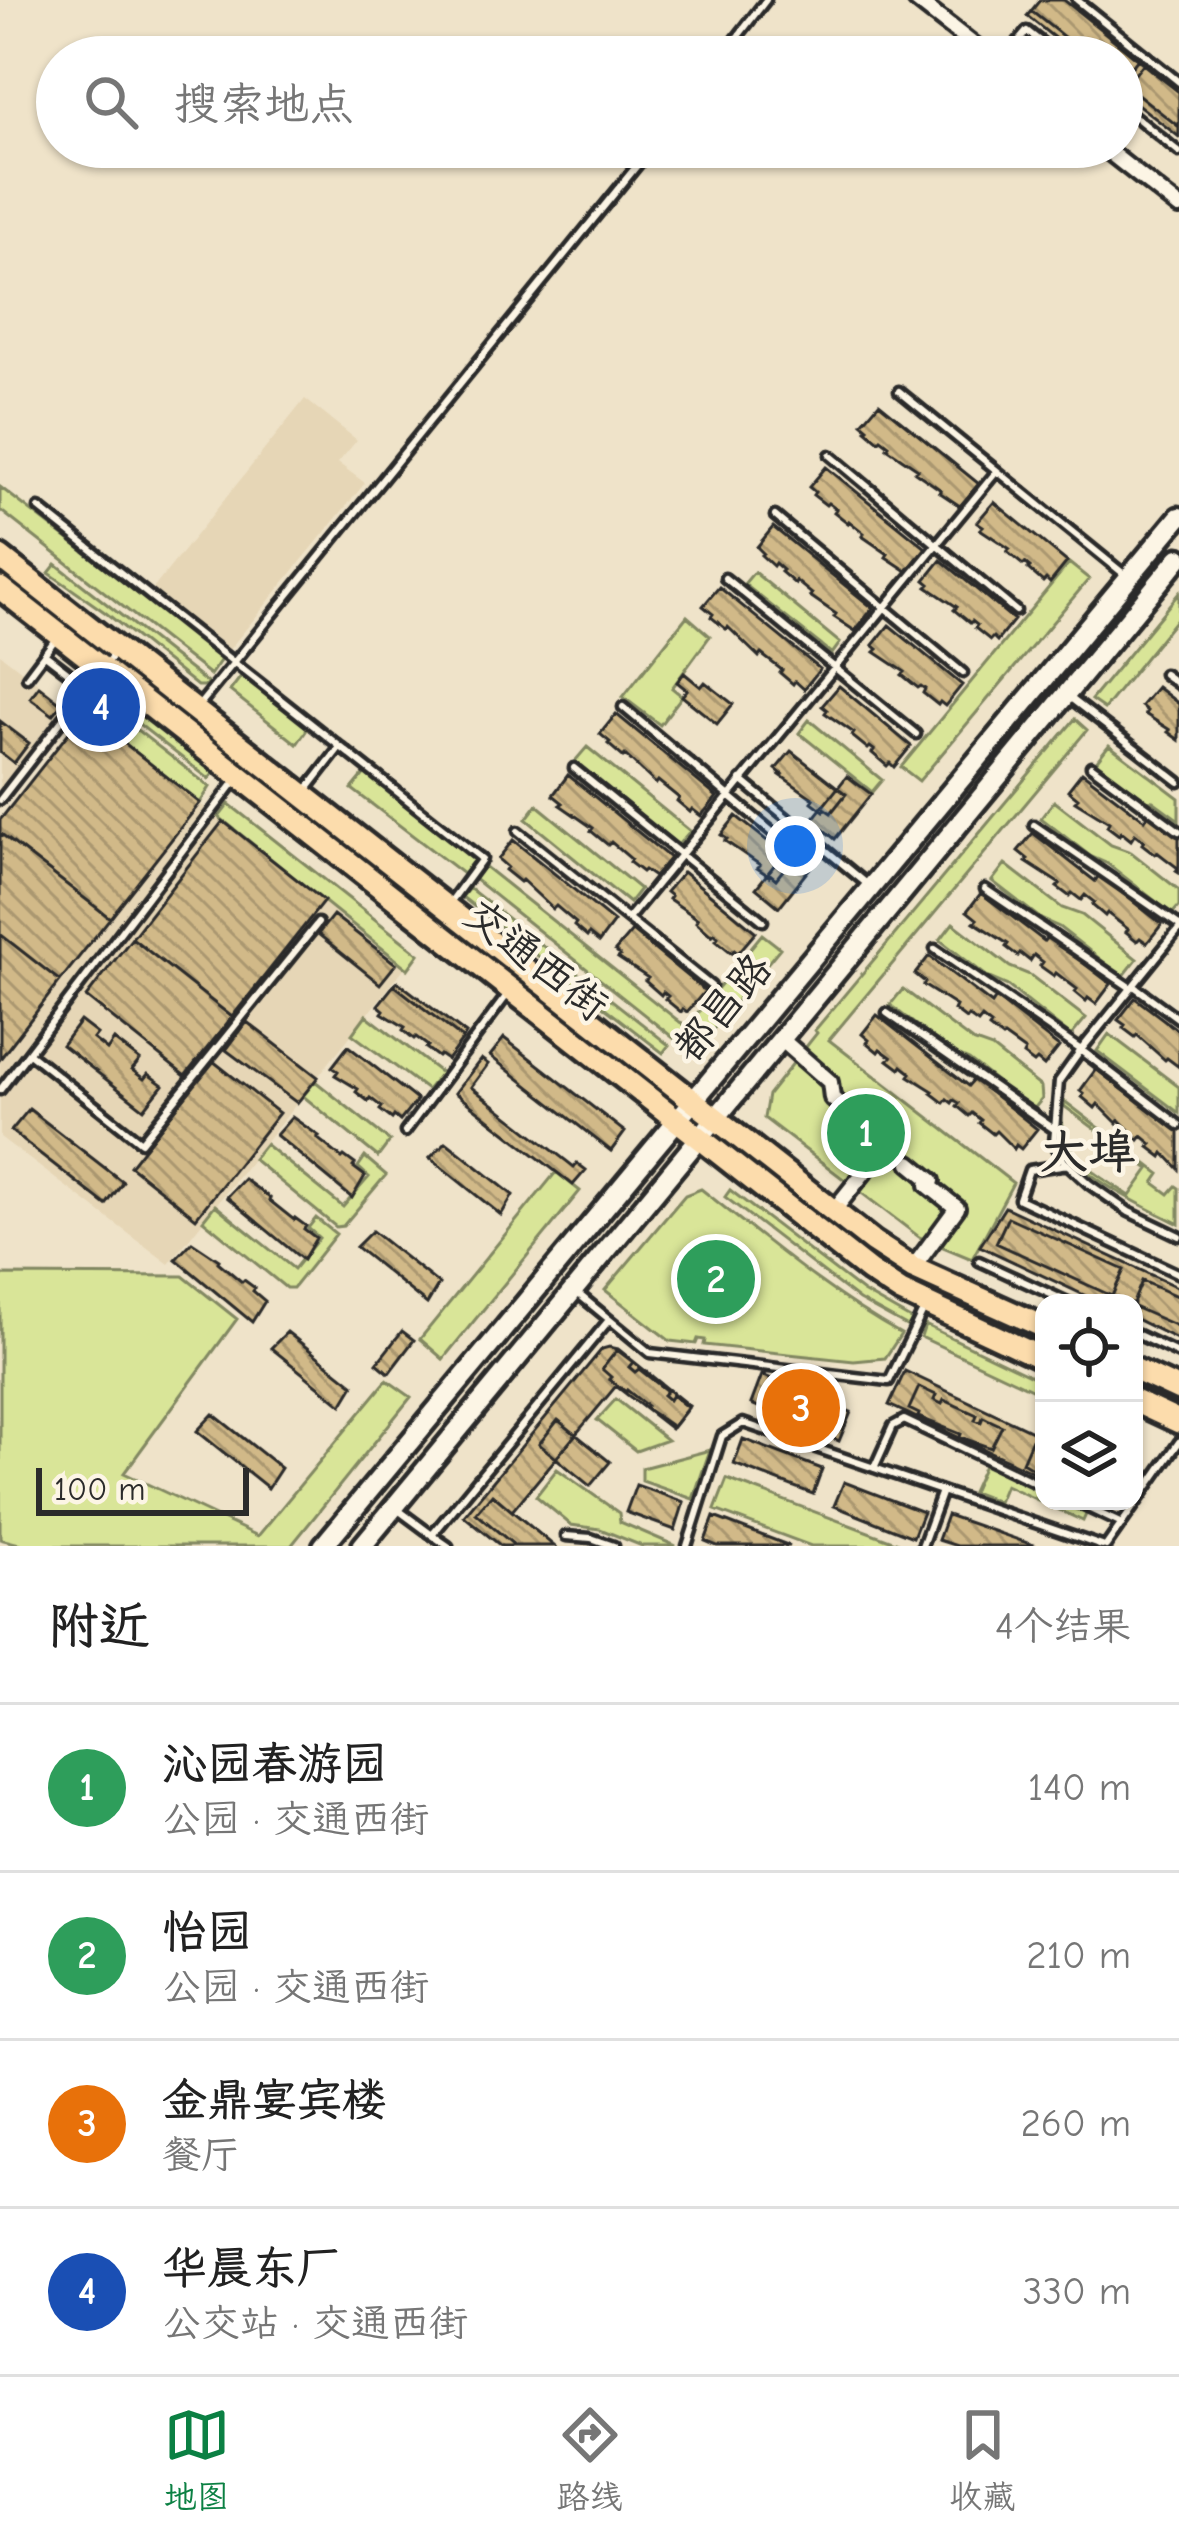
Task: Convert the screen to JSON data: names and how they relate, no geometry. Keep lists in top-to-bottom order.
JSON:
{
  "streets": {
    "main road": ["交通西街", "都昌路"]
  },
  "crossings": [
    ["交通西街", "都昌路"]
  ],
  "districts": ["大埠"],
  "scale_bar": "100 m",
  "page": {
    "search": "搜索地点",
    "pins": [
      "4",
      "1",
      "2",
      "3"
    ],
    "scale": "100 m",
    "heading": ["附近", "4个结果"],
    "list": [
      {
        "mark": "1",
        "name": "沁园春游园",
        "note": "公园 · 交通西街",
        "value": "140 m"
      },
      {
        "mark": "2",
        "name": "怡园",
        "note": "公园 · 交通西街",
        "value": "210 m"
      },
      {
        "mark": "3",
        "name": "金鼎宴宾楼",
        "note": "餐厅",
        "value": "260 m"
      },
      {
        "mark": "4",
        "name": "华晨东厂",
        "note": "公交站 · 交通西街",
        "value": "330 m"
      }
    ],
    "nav": ["地图", "路线", "收藏"]
  }
}
